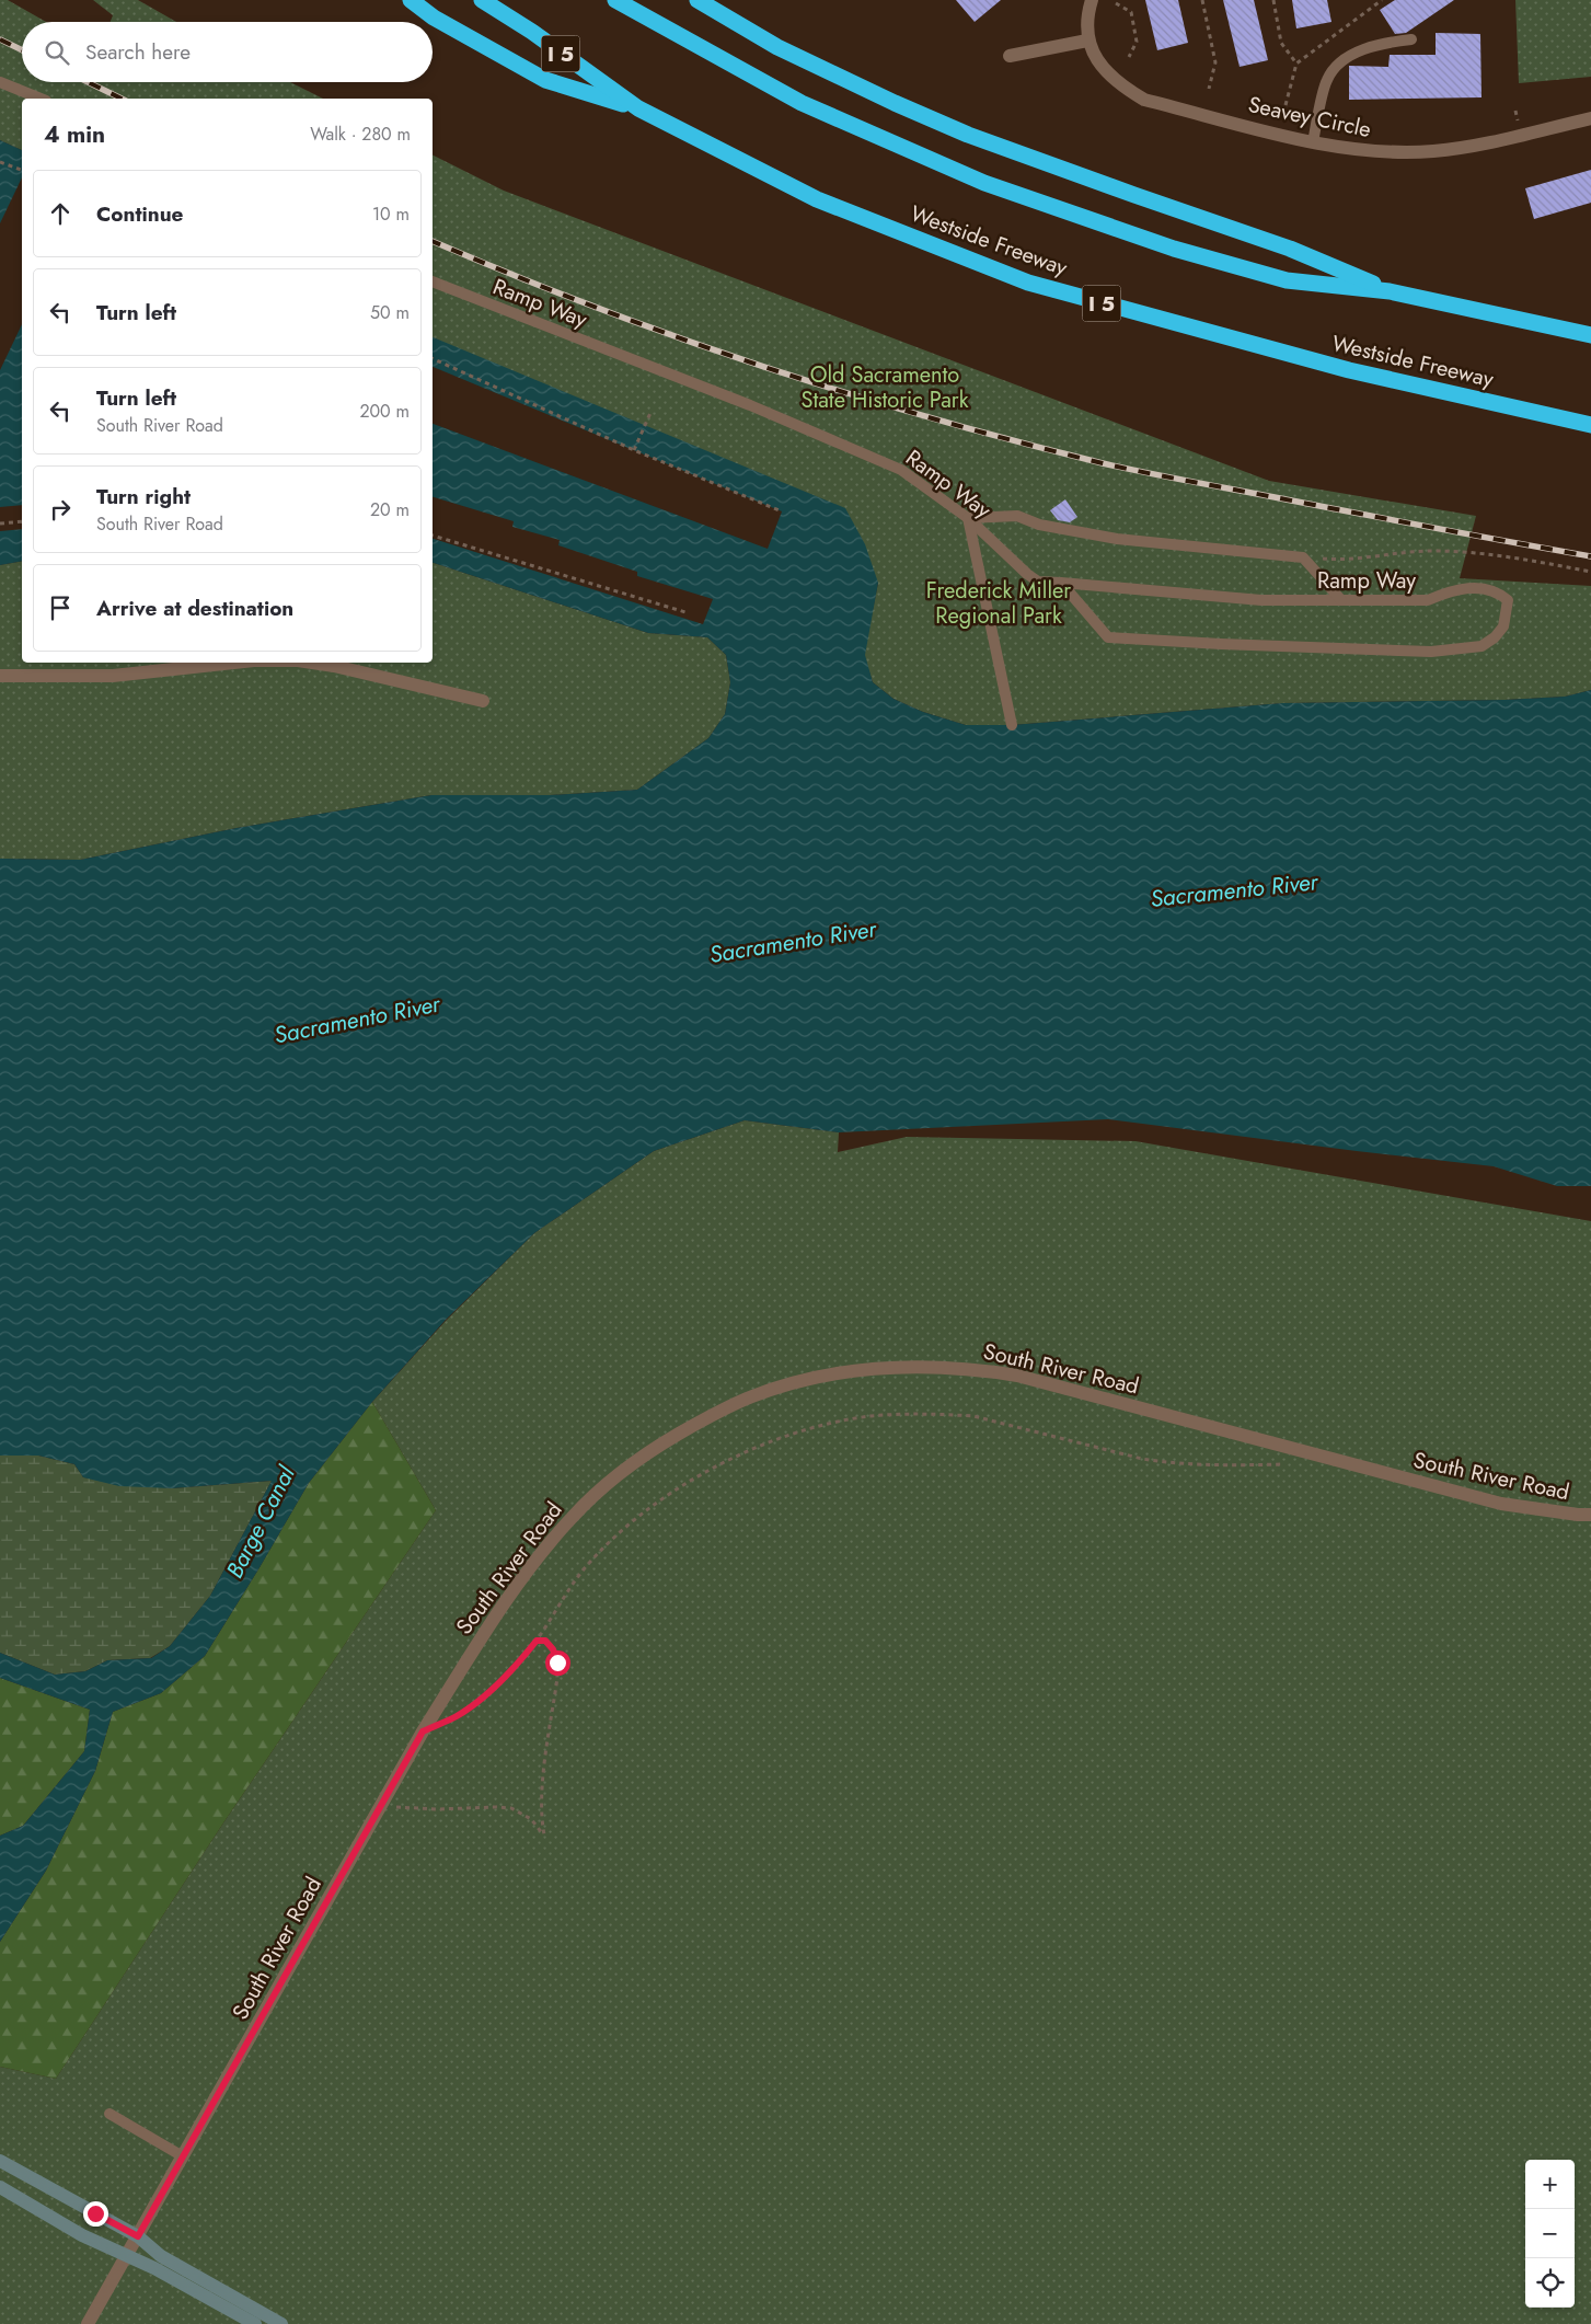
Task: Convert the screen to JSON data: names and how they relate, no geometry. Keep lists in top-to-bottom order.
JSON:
{
  "streets": {
    "highway": ["I 5", "Westside Freeway"],
    "street": ["Seavey Circle", "South River Road"],
    "lane": ["Ramp Way"]
  },
  "water": ["Sacramento River", "Barge Canal"],
  "parks": ["Old Sacramento State Historic Park", "Frederick Miller Regional Park"],
  "page": {
    "search": "Search here",
    "heading": ["4 min", "Walk · 280 m"],
    "list": [
      ["Continue", "10 m"],
      ["Turn left", "50 m"],
      ["Turn left", "South River Road", "200 m"],
      ["Turn right", "South River Road", "20 m"],
      "Arrive at destination"
    ],
    "map_buttons": ["+", "−"]
  }
}
